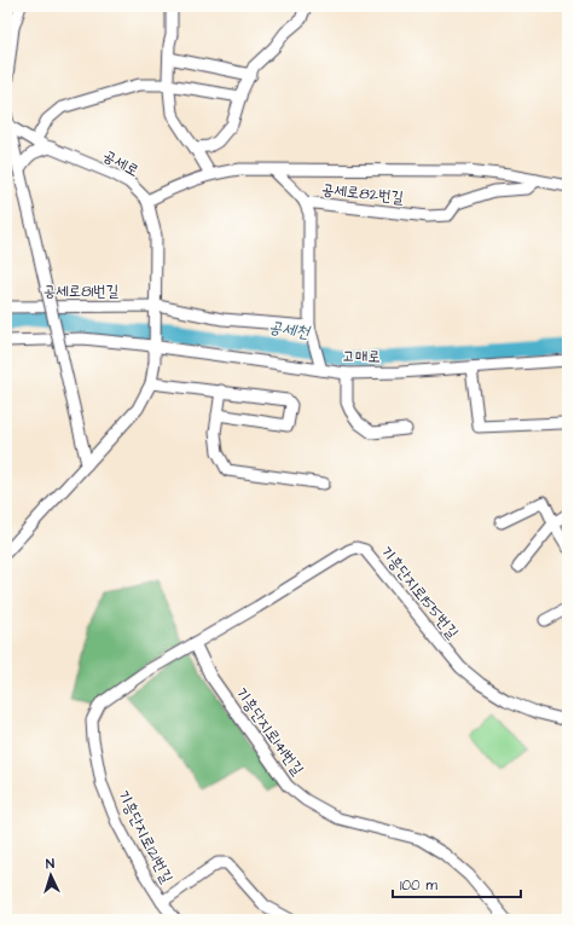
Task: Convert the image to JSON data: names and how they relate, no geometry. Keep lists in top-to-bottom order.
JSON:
{
  "streets": {
    "street": [
      "공세로",
      "공세로82번길",
      "공세로81번길",
      "고매로",
      "기흥단지로155번길",
      "기흥단지로141번길",
      "기흥단지로121번길"
    ]
  },
  "crossings": [
    ["공세로", "공세로81번길"],
    ["공세로", "고매로"],
    ["공세로82번길", "고매로"],
    ["기흥단지로155번길", "기흥단지로141번길"],
    ["기흥단지로155번길", "기흥단지로121번길"],
    ["기흥단지로141번길", "기흥단지로121번길"]
  ],
  "water": ["공세천"],
  "scale_bar": "100 m",
  "north": "top"
}
